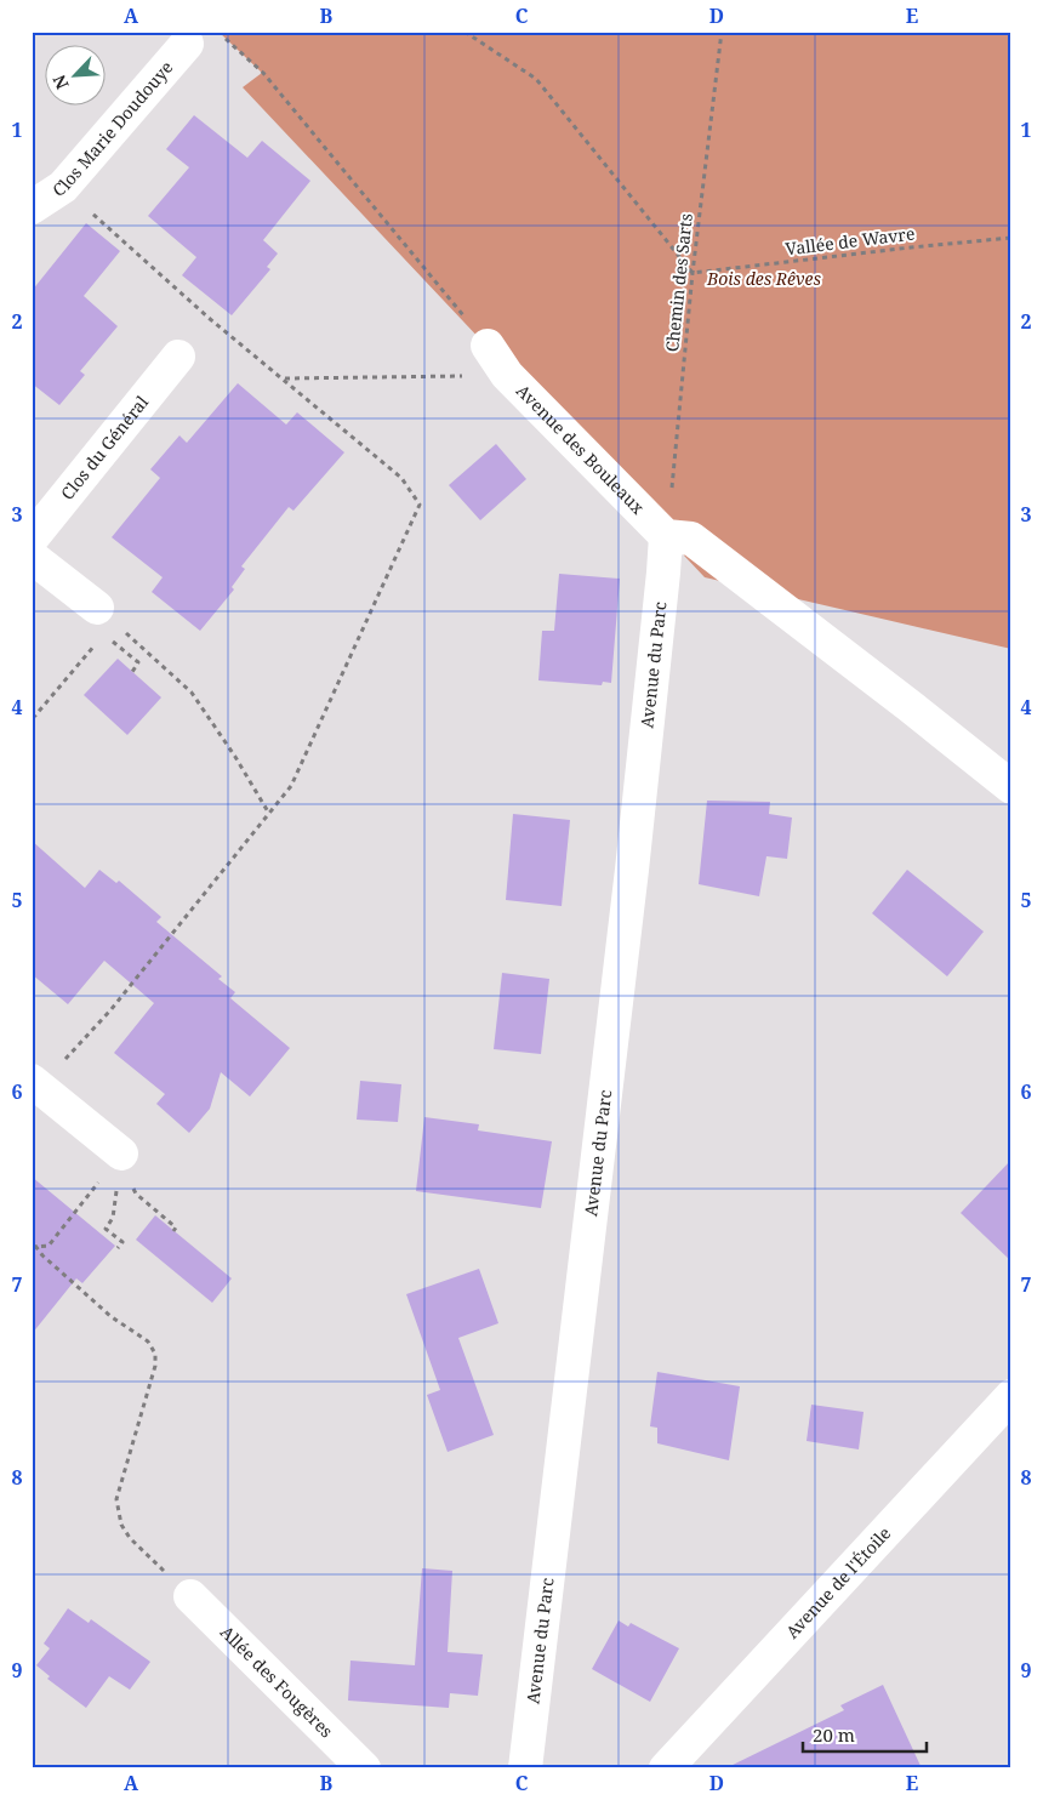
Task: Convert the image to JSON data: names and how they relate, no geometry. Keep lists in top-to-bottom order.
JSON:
{
  "streets": {
    "street": [
      "Clos Marie Doudouye",
      "Clos du Général",
      "Avenue des Bouleaux",
      "Avenue du Parc",
      "Avenue de l'Étoile",
      "Allée des Fougères"
    ],
    "path": ["Vallée de Wavre", "Chemin des Sarts"]
  },
  "crossings": [
    ["Vallée de Wavre", "Chemin des Sarts"],
    ["Chemin des Sarts", "Avenue des Bouleaux"],
    ["Chemin des Sarts", "Avenue du Parc"],
    ["Avenue des Bouleaux", "Avenue du Parc"]
  ],
  "parks": ["Bois des Rêves"],
  "scale_bar": "20 m",
  "north": "bottom left",
  "grid": {
    "columns": [
      "A",
      "B",
      "C",
      "D",
      "E"
    ],
    "rows": [
      "1",
      "2",
      "3",
      "4",
      "5",
      "6",
      "7",
      "8",
      "9"
    ]
  }
}
